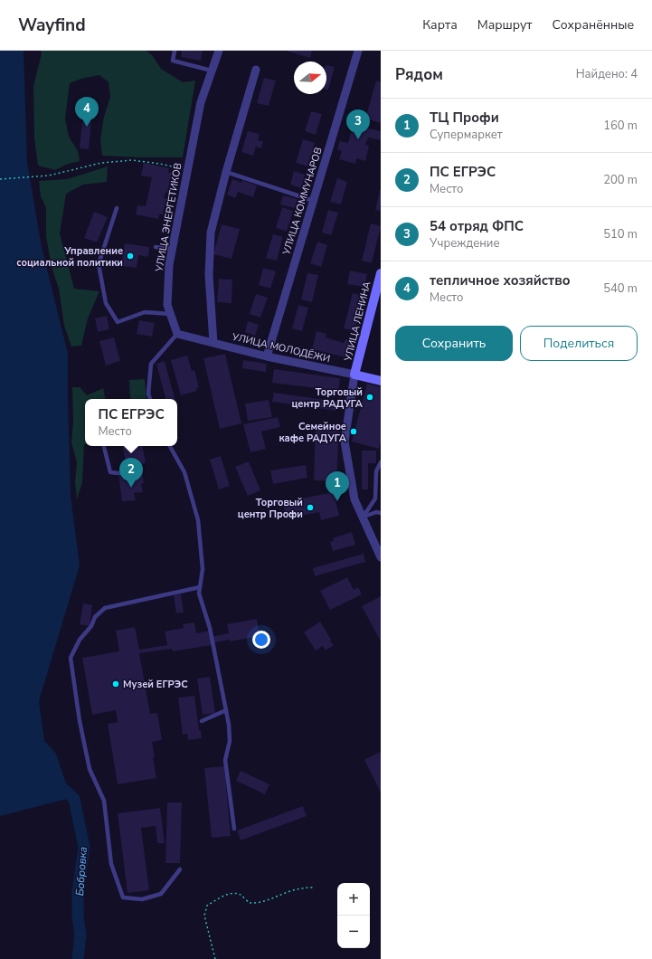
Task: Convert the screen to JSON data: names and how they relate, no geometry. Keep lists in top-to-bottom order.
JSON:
{
  "streets": {
    "street": [
      "УЛИЦА КОММУНАРОВ",
      "УЛИЦА ЭНЕРГЕТИКОВ",
      "УЛИЦА ЛЕНИНА",
      "УЛИЦА МОЛОДЁЖИ"
    ]
  },
  "crossings": [
    ["УЛИЦА КОММУНАРОВ", "УЛИЦА МОЛОДЁЖИ"],
    ["УЛИЦА ЭНЕРГЕТИКОВ", "УЛИЦА МОЛОДЁЖИ"],
    ["УЛИЦА ЛЕНИНА", "УЛИЦА МОЛОДЁЖИ"]
  ],
  "water": ["Бобровка"],
  "places": [
    "Управление социальной политики",
    "Торговый центр РАДУГА",
    "Семейное кафе РАДУГА",
    "Торговый центр Профи",
    "Музей ЕГРЭС"
  ],
  "north": "right",
  "page": {
    "header": "Wayfind",
    "nav": ["Карта", "Маршрут", "Сохранённые"],
    "heading": ["Рядом", "Найдено: 4"],
    "pins": [
      "4",
      "3",
      "2",
      "1"
    ],
    "list": [
      {
        "mark": "1",
        "name": "ТЦ Профи",
        "note": "Супермаркет",
        "value": "160 m"
      },
      {
        "mark": "2",
        "name": "ПС ЕГРЭС",
        "note": "Место",
        "value": "200 m"
      },
      {
        "mark": "3",
        "name": "54 отряд ФПС",
        "note": "Учреждение",
        "value": "510 m"
      },
      {
        "mark": "4",
        "name": "тепличное хозяйство",
        "note": "Место",
        "value": "540 m"
      }
    ],
    "buttons": ["Сохранить", "Поделиться"],
    "popup": ["ПС ЕГРЭС", "Место"],
    "map_buttons": ["+", "−"]
  }
}
